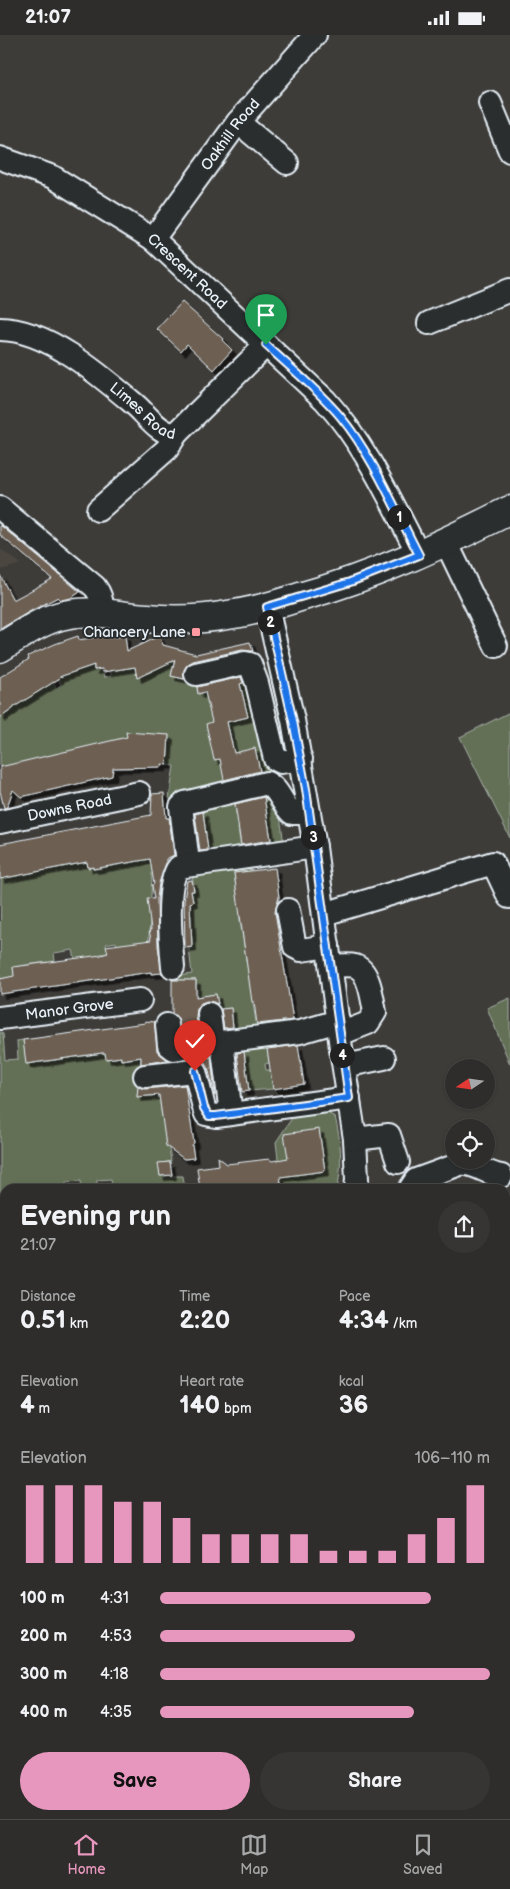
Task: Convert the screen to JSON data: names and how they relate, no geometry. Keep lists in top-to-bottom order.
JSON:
{
  "streets": {
    "street": [
      "Oakhill Road",
      "Crescent Road",
      "Limes Road",
      "Downs Road",
      "Manor Grove"
    ]
  },
  "crossings": [
    ["Oakhill Road", "Crescent Road"],
    ["Crescent Road", "Limes Road"]
  ],
  "places": {
    "transit": ["Chancery Lane"]
  },
  "north": "left",
  "page": {
    "status": "21:07",
    "pins": [
      "1",
      "2",
      "3",
      "4"
    ],
    "heading": ["Evening run", "21:07"],
    "stats": [
      ["Distance", "0.51 km"],
      ["Time", "2:20"],
      ["Pace", "4:34 /km"],
      ["Elevation", "4 m"],
      ["Heart rate", "140 bpm"],
      ["kcal", "36"]
    ],
    "chart": ["Elevation", "106–110 m"],
    "list": [
      {
        "name": "100 m",
        "note": "4:31"
      },
      {
        "name": "200 m",
        "note": "4:53"
      },
      {
        "name": "300 m",
        "note": "4:18"
      },
      {
        "name": "400 m",
        "note": "4:35"
      }
    ],
    "buttons": ["Save", "Share"],
    "tabs": ["Home", "Map", "Saved"]
  }
}
